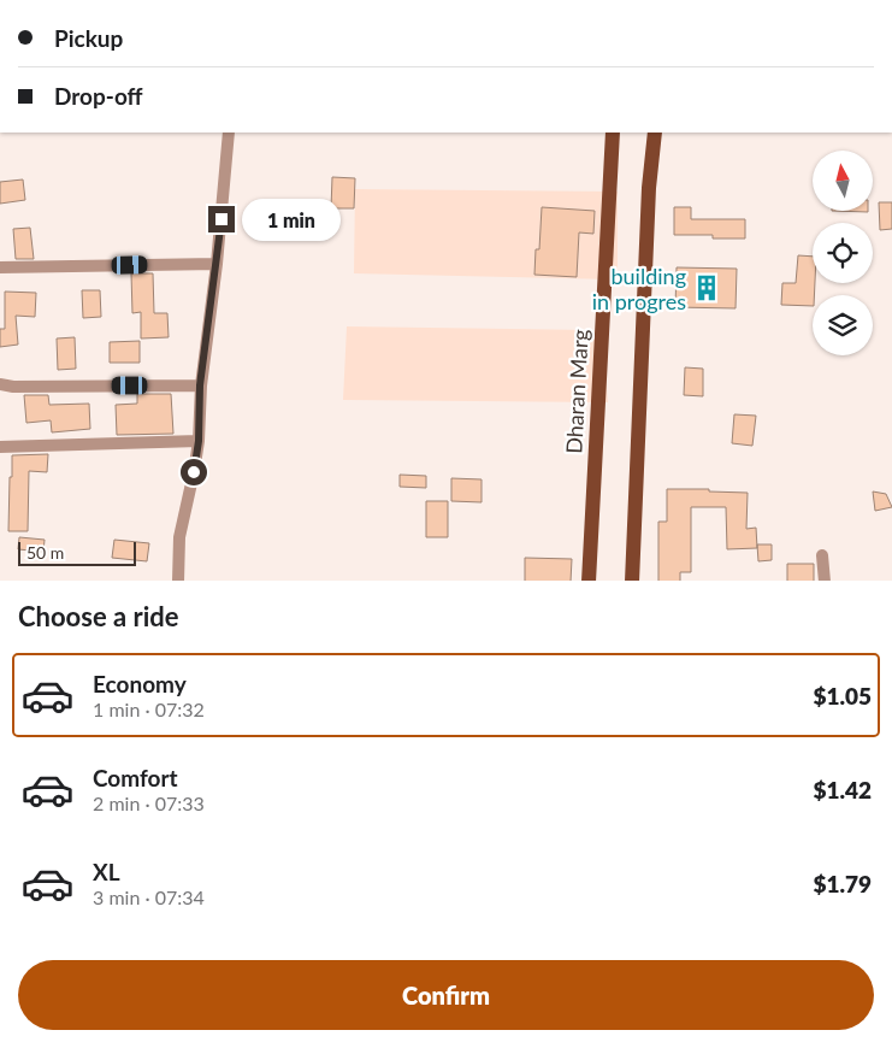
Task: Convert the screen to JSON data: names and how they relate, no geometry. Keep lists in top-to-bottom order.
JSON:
{
  "streets": {
    "main road": ["Dharan Marg"]
  },
  "places": {
    "building": ["building in progres"]
  },
  "scale_bar": "50 m",
  "north": "top",
  "page": {
    "banner": ["Pickup", "Drop-off"],
    "bubble": "1 min",
    "scale": "50 m",
    "heading": "Choose a ride",
    "list": [
      {
        "name": "Economy",
        "note": "1 min · 07:32",
        "value": "$1.05"
      },
      {
        "name": "Comfort",
        "note": "2 min · 07:33",
        "value": "$1.42"
      },
      {
        "name": "XL",
        "note": "3 min · 07:34",
        "value": "$1.79"
      }
    ],
    "buttons": "Confirm"
  }
}
